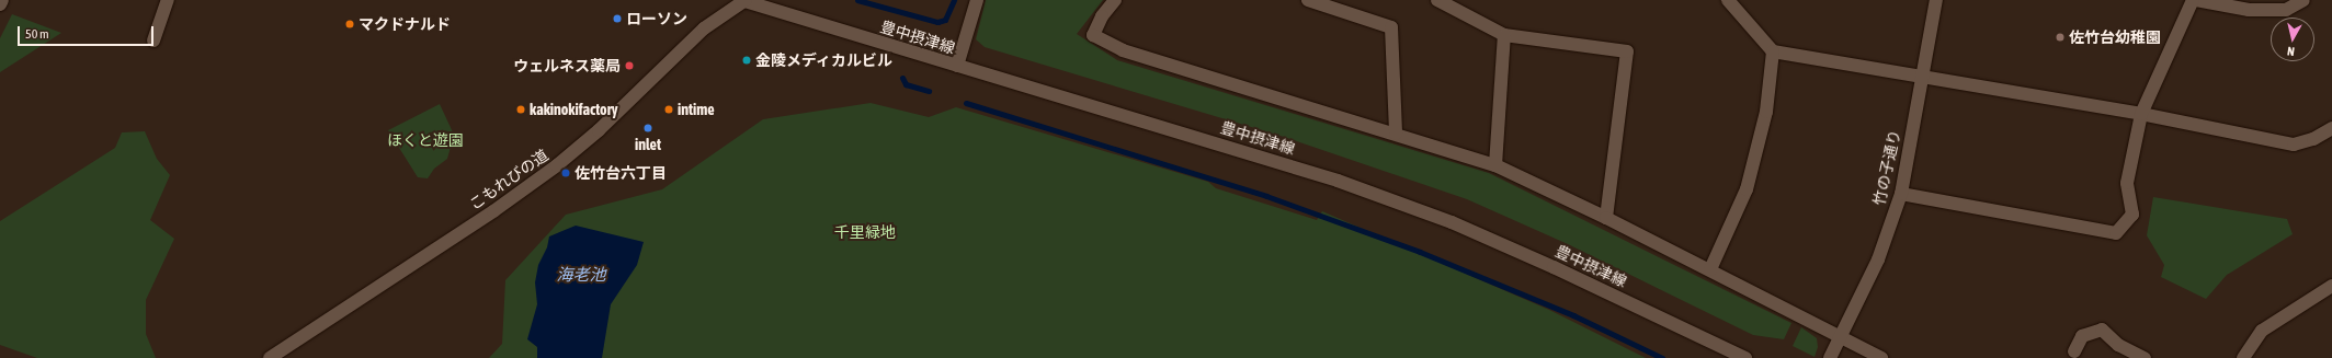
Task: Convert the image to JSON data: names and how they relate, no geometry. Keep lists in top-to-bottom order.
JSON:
{
  "streets": {
    "street": ["豊中摂津線", "竹の子通り", "こもれびの道"]
  },
  "crossings": [
    ["豊中摂津線", "こもれびの道"]
  ],
  "water": ["海老池"],
  "parks": ["ほくと遊園", "千里緑地"],
  "places": [
    "ローソン",
    "マクドナルド",
    "佐竹台幼稚園",
    "金陵メディカルビル",
    "ウェルネス薬局",
    "kakinokifactory",
    "intime",
    "inlet",
    "佐竹台六丁目"
  ],
  "scale_bar": "50 m",
  "north": "bottom"
}
